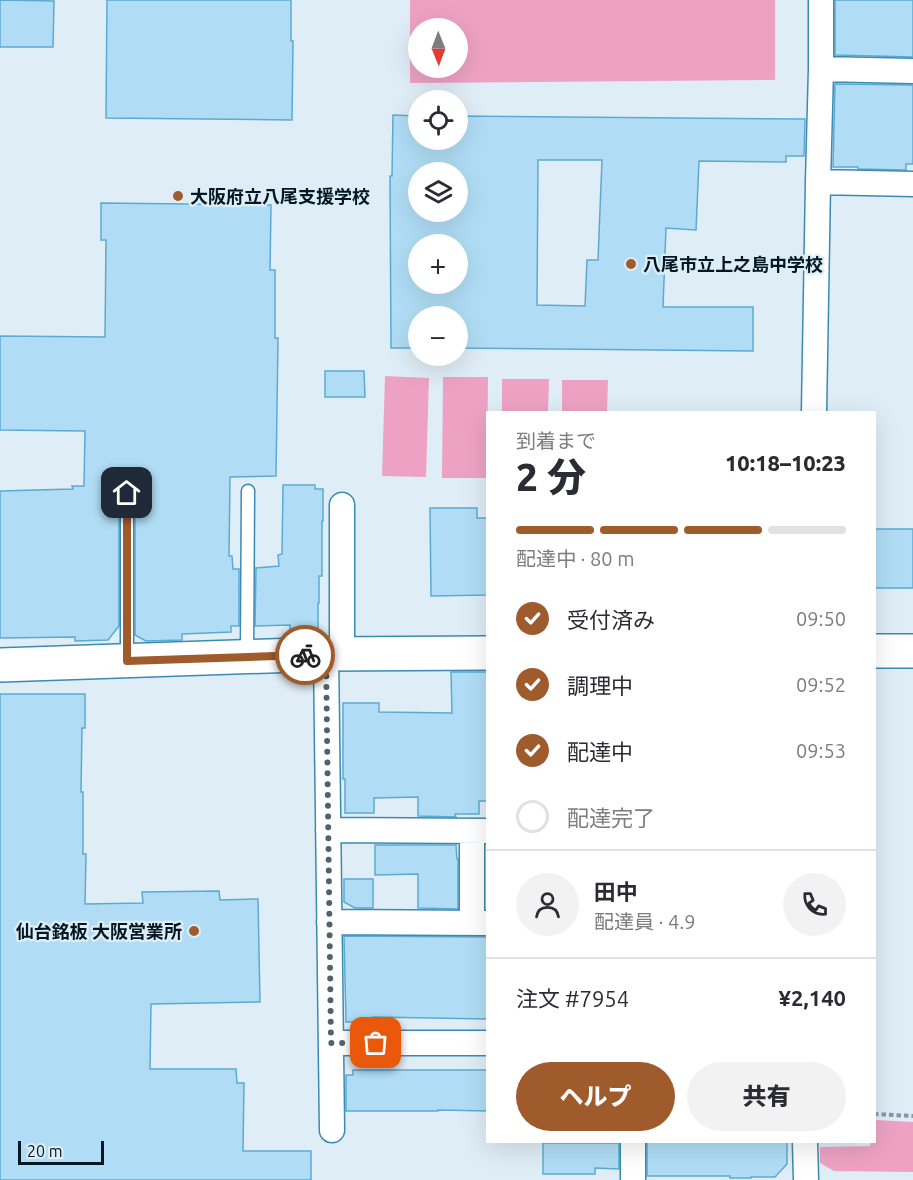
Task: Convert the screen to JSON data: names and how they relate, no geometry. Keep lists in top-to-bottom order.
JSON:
{
  "places": ["大阪府立八尾支援学校", "八尾市立上之島中学校", "仙台銘板 大阪営業所"],
  "scale_bar": "20 m",
  "north": "bottom",
  "page": {
    "map_buttons": ["+", "−"],
    "heading": ["2 分", "到着まで", "10:18–10:23"],
    "panel": [
      "田中",
      "配達員 · 4.9",
      "注文 #7954",
      "¥2,140"
    ],
    "bar": "配達中 · 80 m",
    "list": [
      ["受付済み", "09:50"],
      ["調理中", "09:52"],
      ["配達中", "09:53"],
      "配達完了"
    ],
    "buttons": ["ヘルプ", "共有"],
    "scale": "20 m"
  }
}
